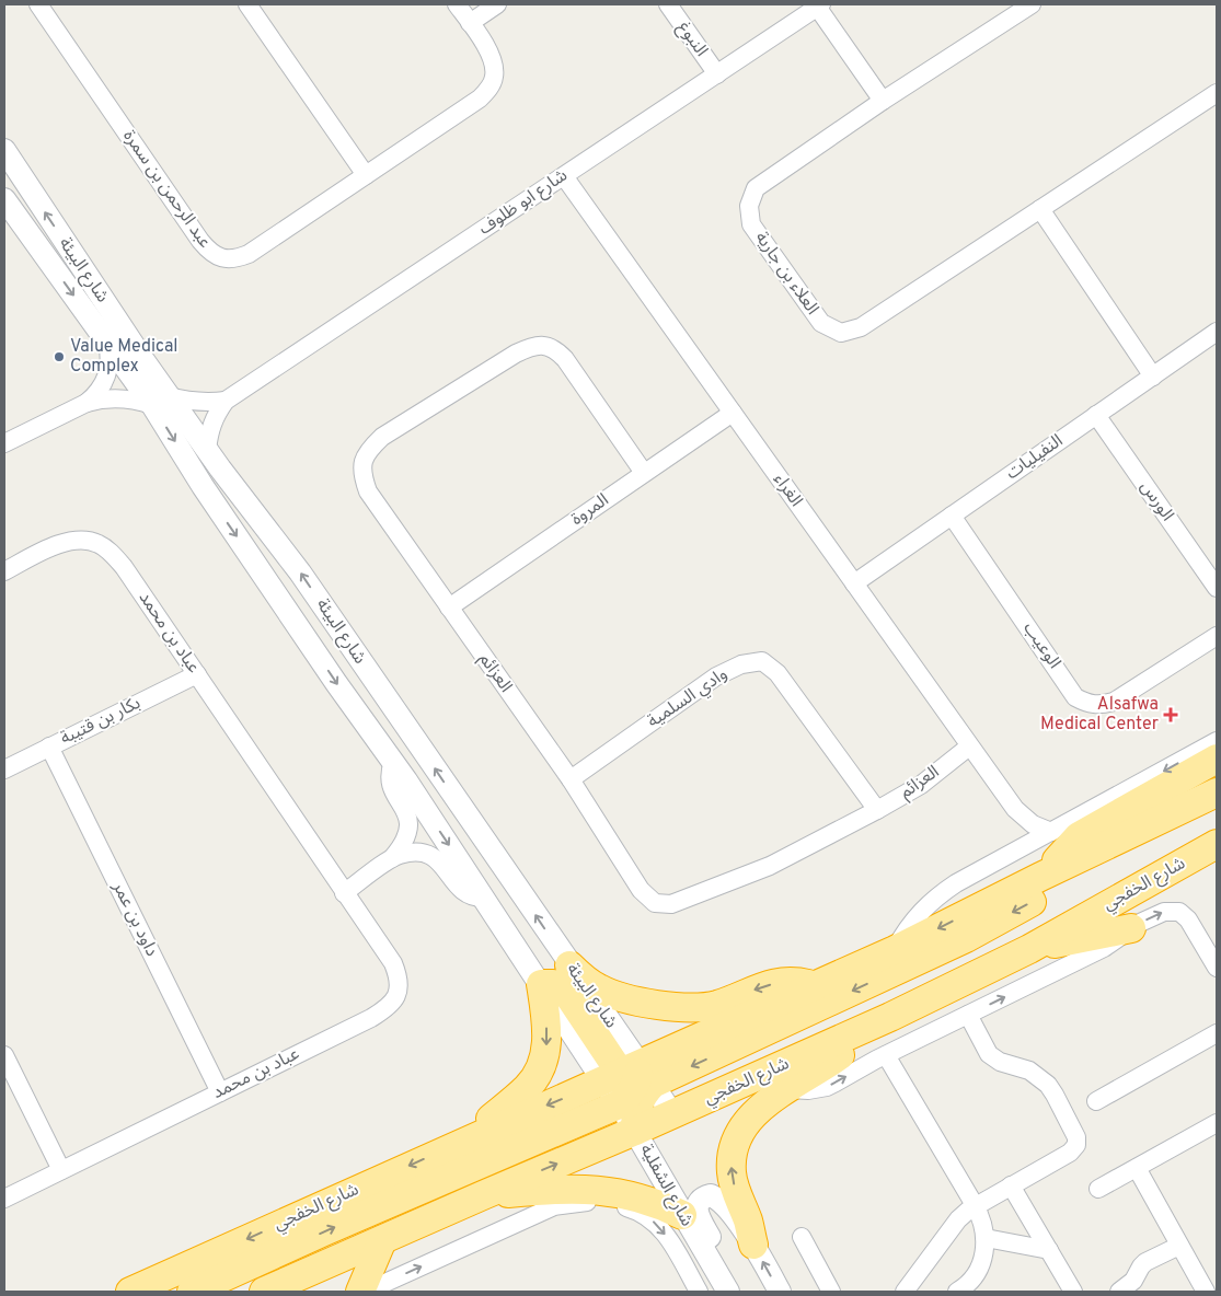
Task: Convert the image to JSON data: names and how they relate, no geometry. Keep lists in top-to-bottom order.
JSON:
{
  "streets": {
    "highway": ["شارع الخفجي"],
    "street": [
      "النبوغ",
      "عبد الرحمن بن سمرة",
      "شارع ابو ظلوف",
      "شارع البيئة",
      "العلاء بن جارية",
      "النفيليات",
      "الغراء",
      "الورس",
      "المروة",
      "عباد بن محمد",
      "الوعيب",
      "العزائم",
      "وادي السلمية",
      "بكار بن قتيبة",
      "داود بن عمر",
      "شارع الشفلية"
    ]
  },
  "crossings": [
    ["النبوغ", "شارع ابو ظلوف"],
    ["شارع ابو ظلوف", "شارع البيئة"],
    ["شارع ابو ظلوف", "الغراء"],
    ["شارع البيئة", "شارع الخفجي"],
    ["النفيليات", "الغراء"],
    ["النفيليات", "الورس"],
    ["النفيليات", "الوعيب"],
    ["الغراء", "المروة"],
    ["الغراء", "العزائم"],
    ["المروة", "العزائم"],
    ["عباد بن محمد", "بكار بن قتيبة"],
    ["عباد بن محمد", "داود بن عمر"],
    ["العزائم", "وادي السلمية"],
    ["بكار بن قتيبة", "داود بن عمر"],
    ["شارع الخفجي", "شارع الشفلية"]
  ],
  "places": {
    "other": ["Value Medical Complex"],
    "health": ["Alsafwa Medical Center"]
  }
}
